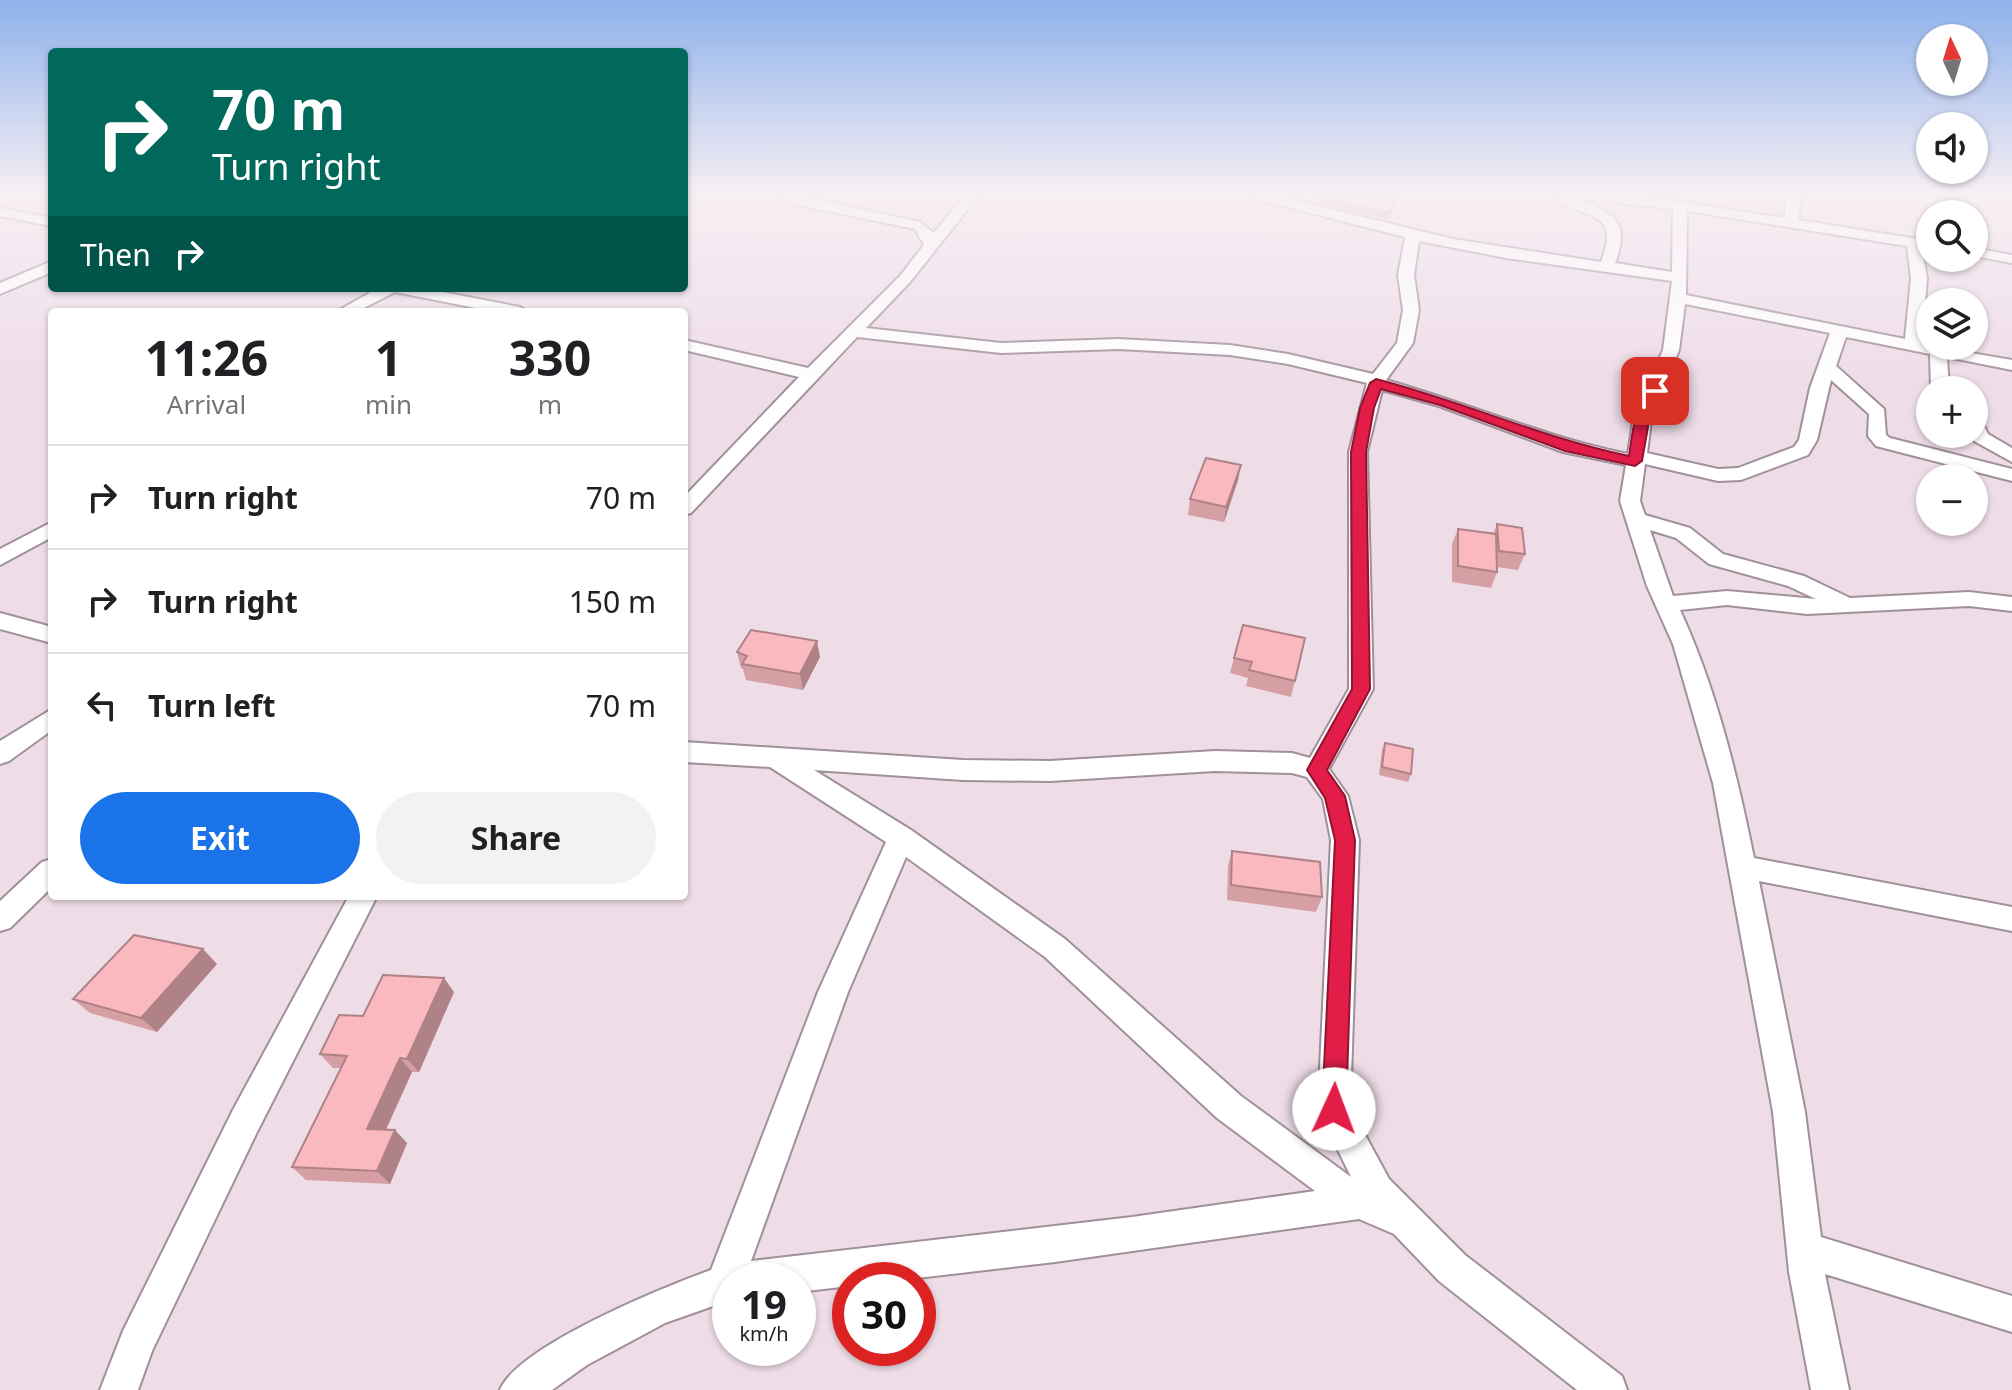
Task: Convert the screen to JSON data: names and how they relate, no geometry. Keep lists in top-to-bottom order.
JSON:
{
  "north": "top",
  "page": {
    "map_buttons": ["+", "−"],
    "turn": ["70 m", "Turn right"],
    "then": "Then",
    "eta": [
      "11:26",
      "Arrival",
      "1",
      "min",
      "330",
      "m"
    ],
    "list": [
      {
        "name": "Turn right",
        "value": "70 m"
      },
      {
        "name": "Turn right",
        "value": "150 m"
      },
      {
        "name": "Turn left",
        "value": "70 m"
      }
    ],
    "buttons": ["Exit", "Share"],
    "speed": "19 km/h",
    "limit": "30"
  }
}
